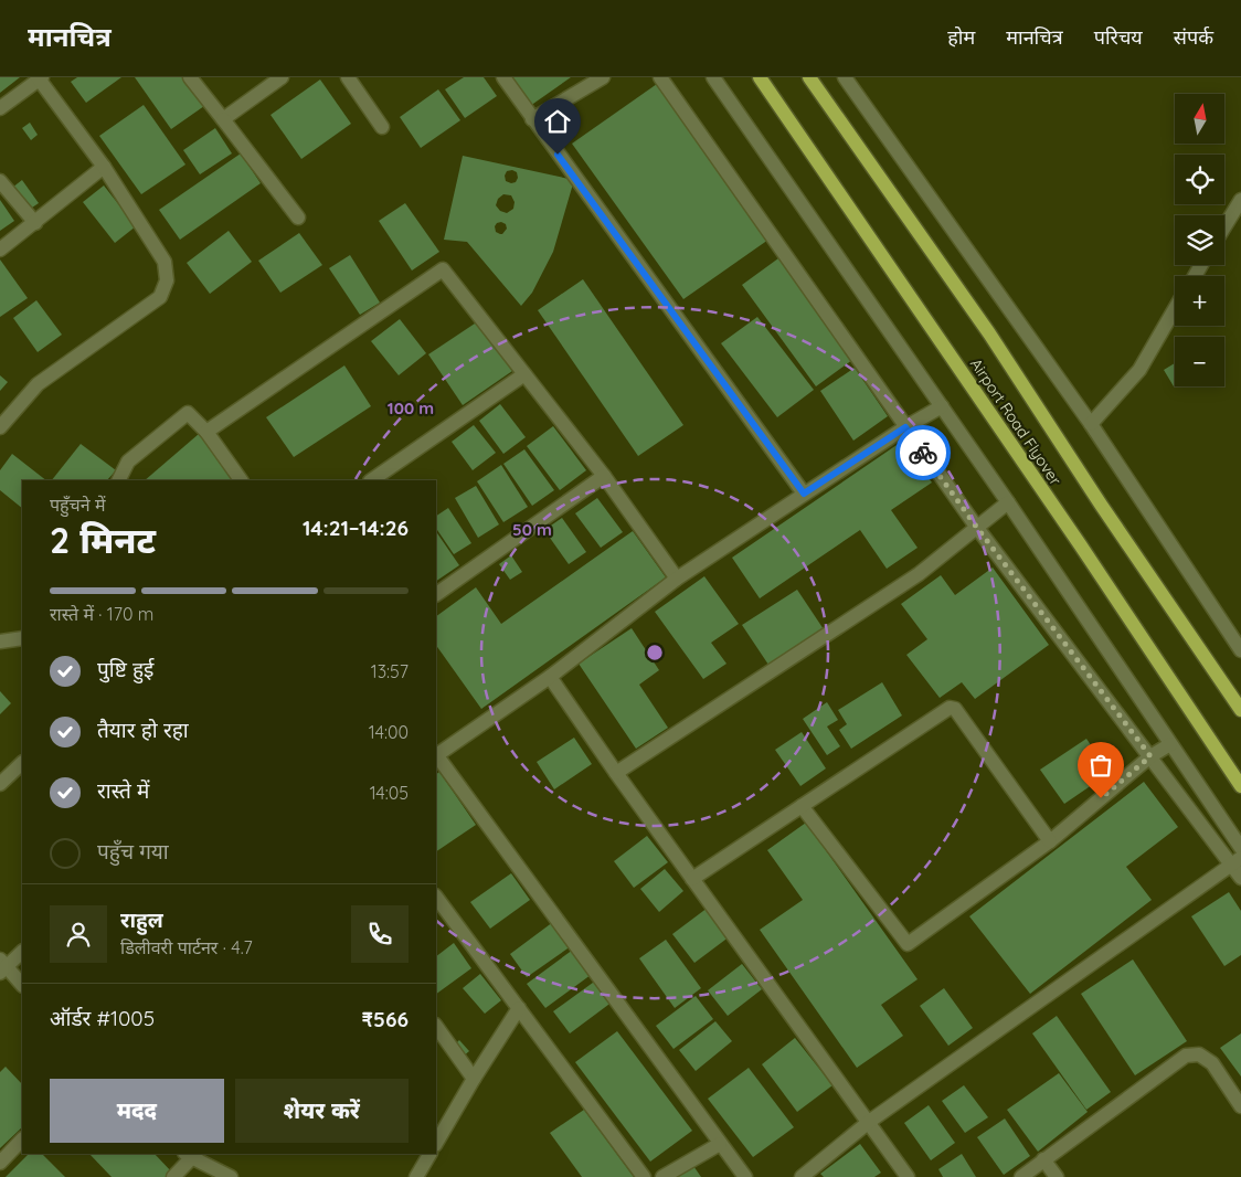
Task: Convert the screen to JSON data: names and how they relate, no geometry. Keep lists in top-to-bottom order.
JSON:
{
  "streets": {
    "main road": ["Airport Road Flyover"]
  },
  "north": "top",
  "page": {
    "header": "मानचित्र",
    "nav": [
      "होम",
      "मानचित्र",
      "परिचय",
      "संपर्क"
    ],
    "map_buttons": ["+", "−"],
    "heading": ["2 मिनट", "पहुँचने में", "14:21–14:26"],
    "panel": [
      "राहुल",
      "डिलीवरी पार्टनर · 4.7",
      "ऑर्डर #1005",
      "₹566"
    ],
    "bar": "रास्ते में · 170 m",
    "list": [
      ["पुष्टि हुई", "13:57"],
      ["तैयार हो रहा", "14:00"],
      ["रास्ते में", "14:05"],
      "पहुँच गया"
    ],
    "buttons": ["मदद", "शेयर करें"]
  },
  "rings": ["100 m", "50 m"]
}
